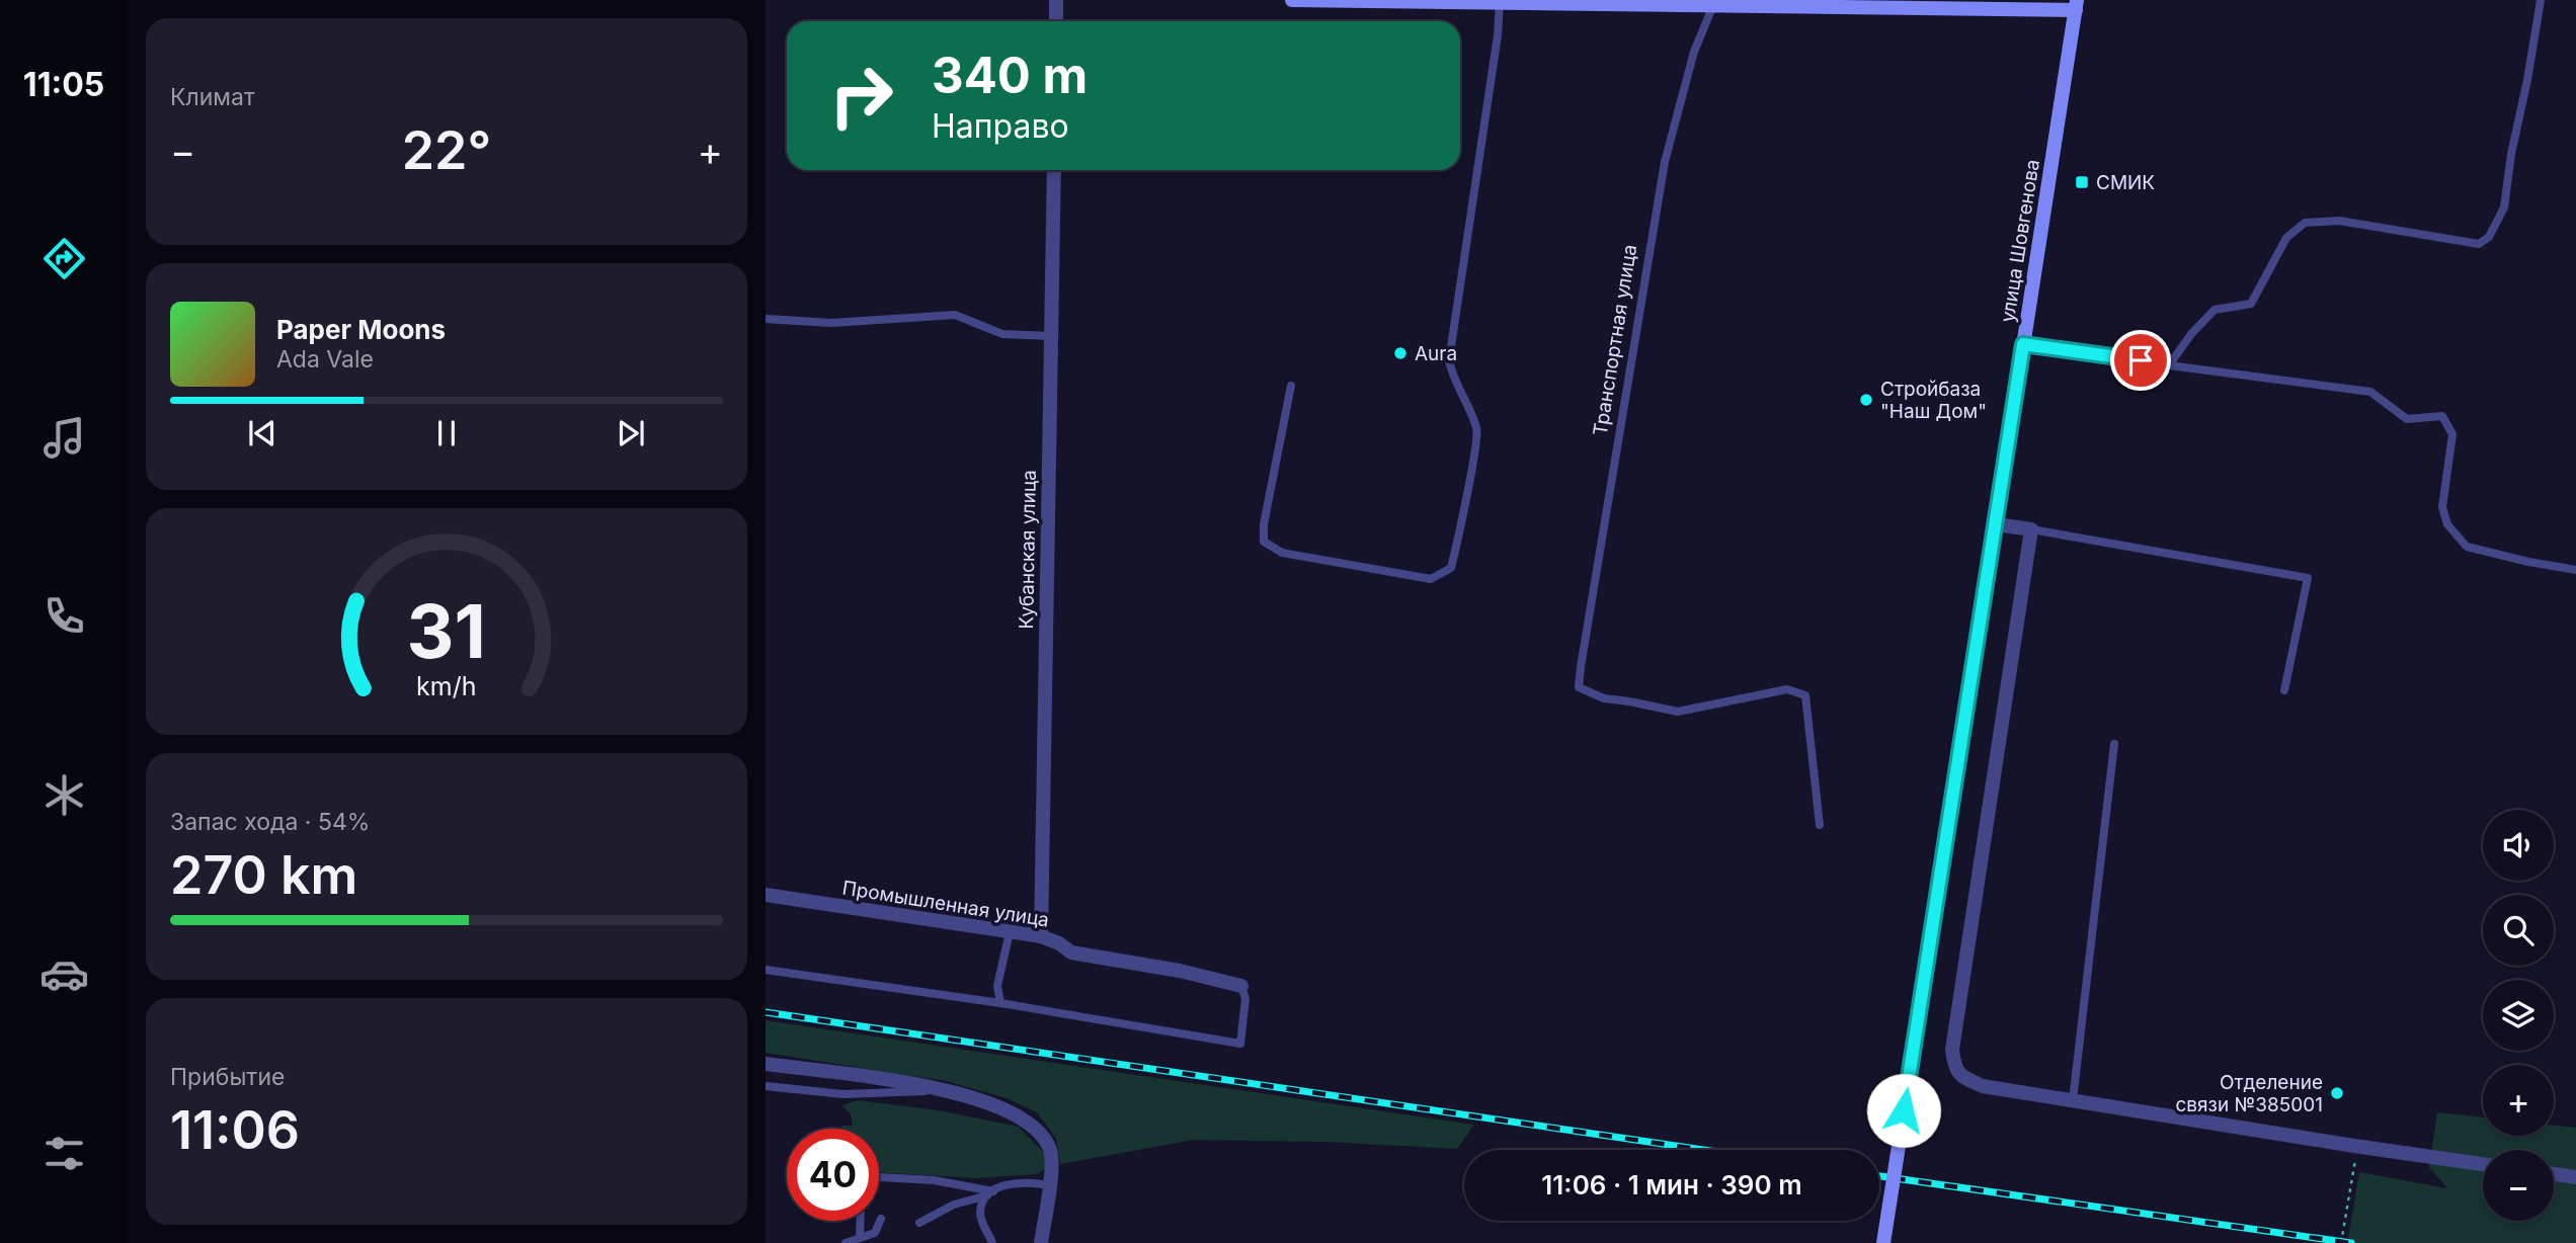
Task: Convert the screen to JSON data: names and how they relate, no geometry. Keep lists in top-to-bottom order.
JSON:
{
  "streets": {
    "street": ["улица Шовгенова", "Кубанская улица", "Промышленная улица"],
    "lane": ["Транспортная улица"]
  },
  "crossings": [
    ["Кубанская улица", "Промышленная улица"]
  ],
  "places": {
    "transit": ["СМИК"],
    "other": ["Aura", "Стройбаза \"Наш Дом\"", "Отделение связи №385001"]
  },
  "page": {
    "tabs": "11:05",
    "tile": [
      "Климат",
      ["Запас хода · 54%", "270 km"],
      ["Прибытие", "11:06"]
    ],
    "turn": ["340 m", "Направо"],
    "heat": ["−", "22°", "+"],
    "song": ["Paper Moons", "Ada Vale"],
    "map_buttons": ["+", "−"],
    "limit": "40",
    "trip": "11:06 · 1 мин · 390 m",
    "gauge": ["31", "km/h"]
  }
}
